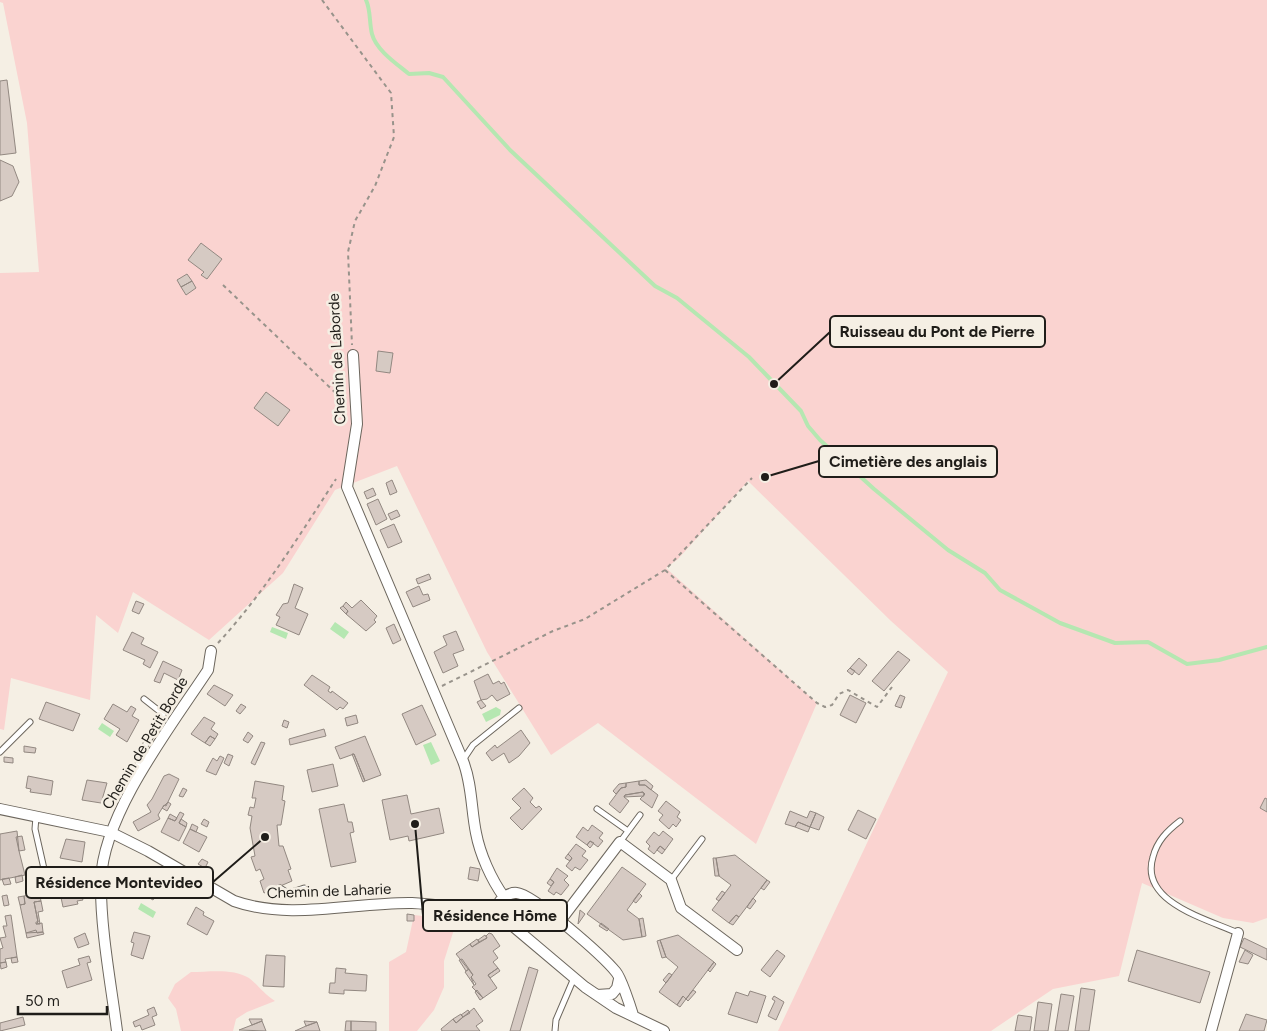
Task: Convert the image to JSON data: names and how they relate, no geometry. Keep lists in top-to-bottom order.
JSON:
{
  "streets": {
    "street": ["Chemin de Laborde", "Chemin de Petit Borde", "Chemin de Laharie"]
  },
  "crossings": [
    ["Chemin de Petit Borde", "Chemin de Laharie"]
  ],
  "places": [
    "Ruisseau du Pont de Pierre",
    "Cimetière des anglais",
    "Résidence Hôme",
    "Résidence Montevideo"
  ],
  "scale_bar": "50 m"
}
